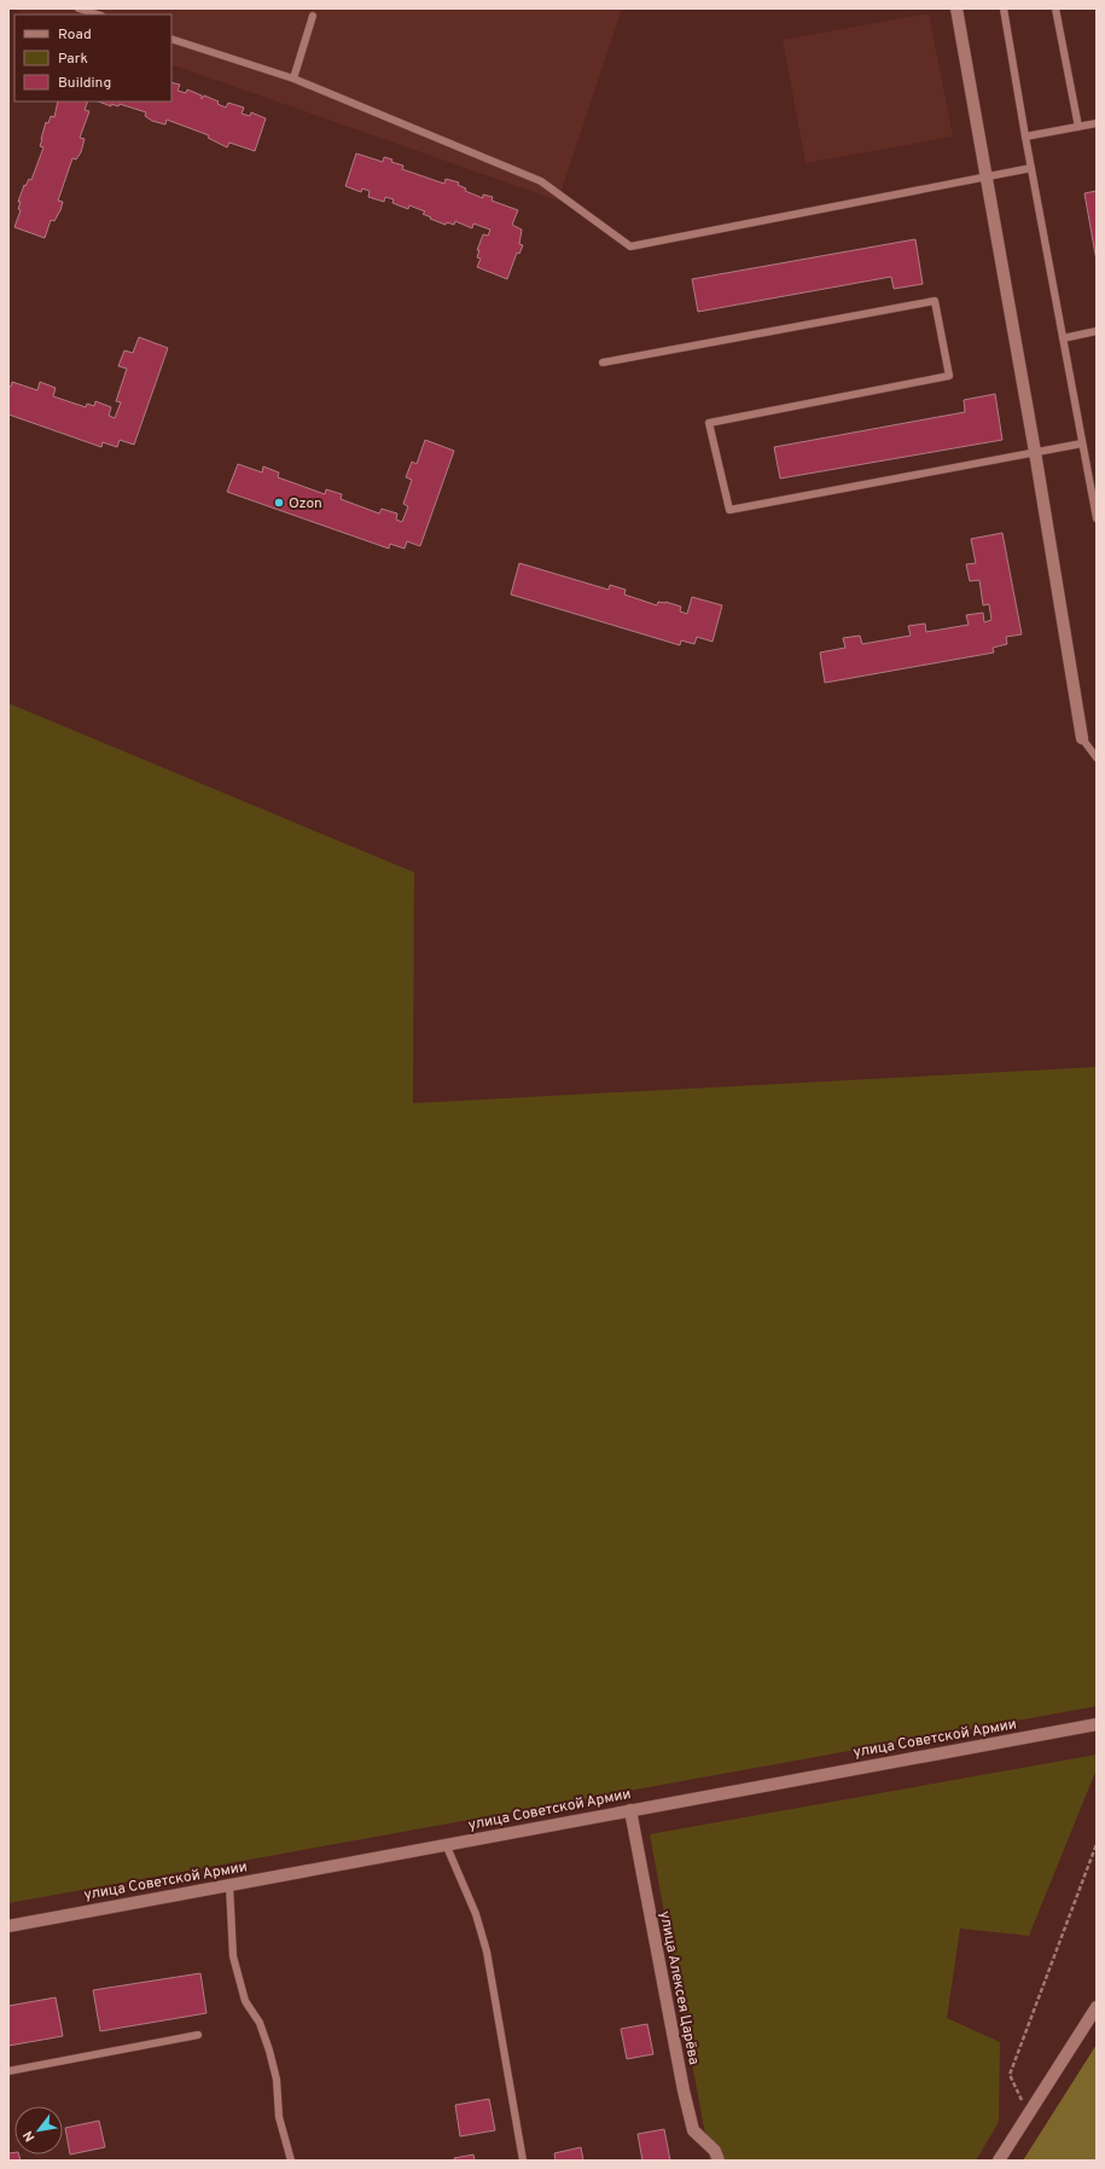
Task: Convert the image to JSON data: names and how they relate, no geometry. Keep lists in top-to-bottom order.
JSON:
{
  "streets": {
    "street": ["улица Советской Армии", "улица Алексея Царёва"]
  },
  "crossings": [
    ["улица Советской Армии", "улица Алексея Царёва"]
  ],
  "places": ["Ozon"],
  "legend": ["Road", "Park", "Building"],
  "north": "bottom left"
}
